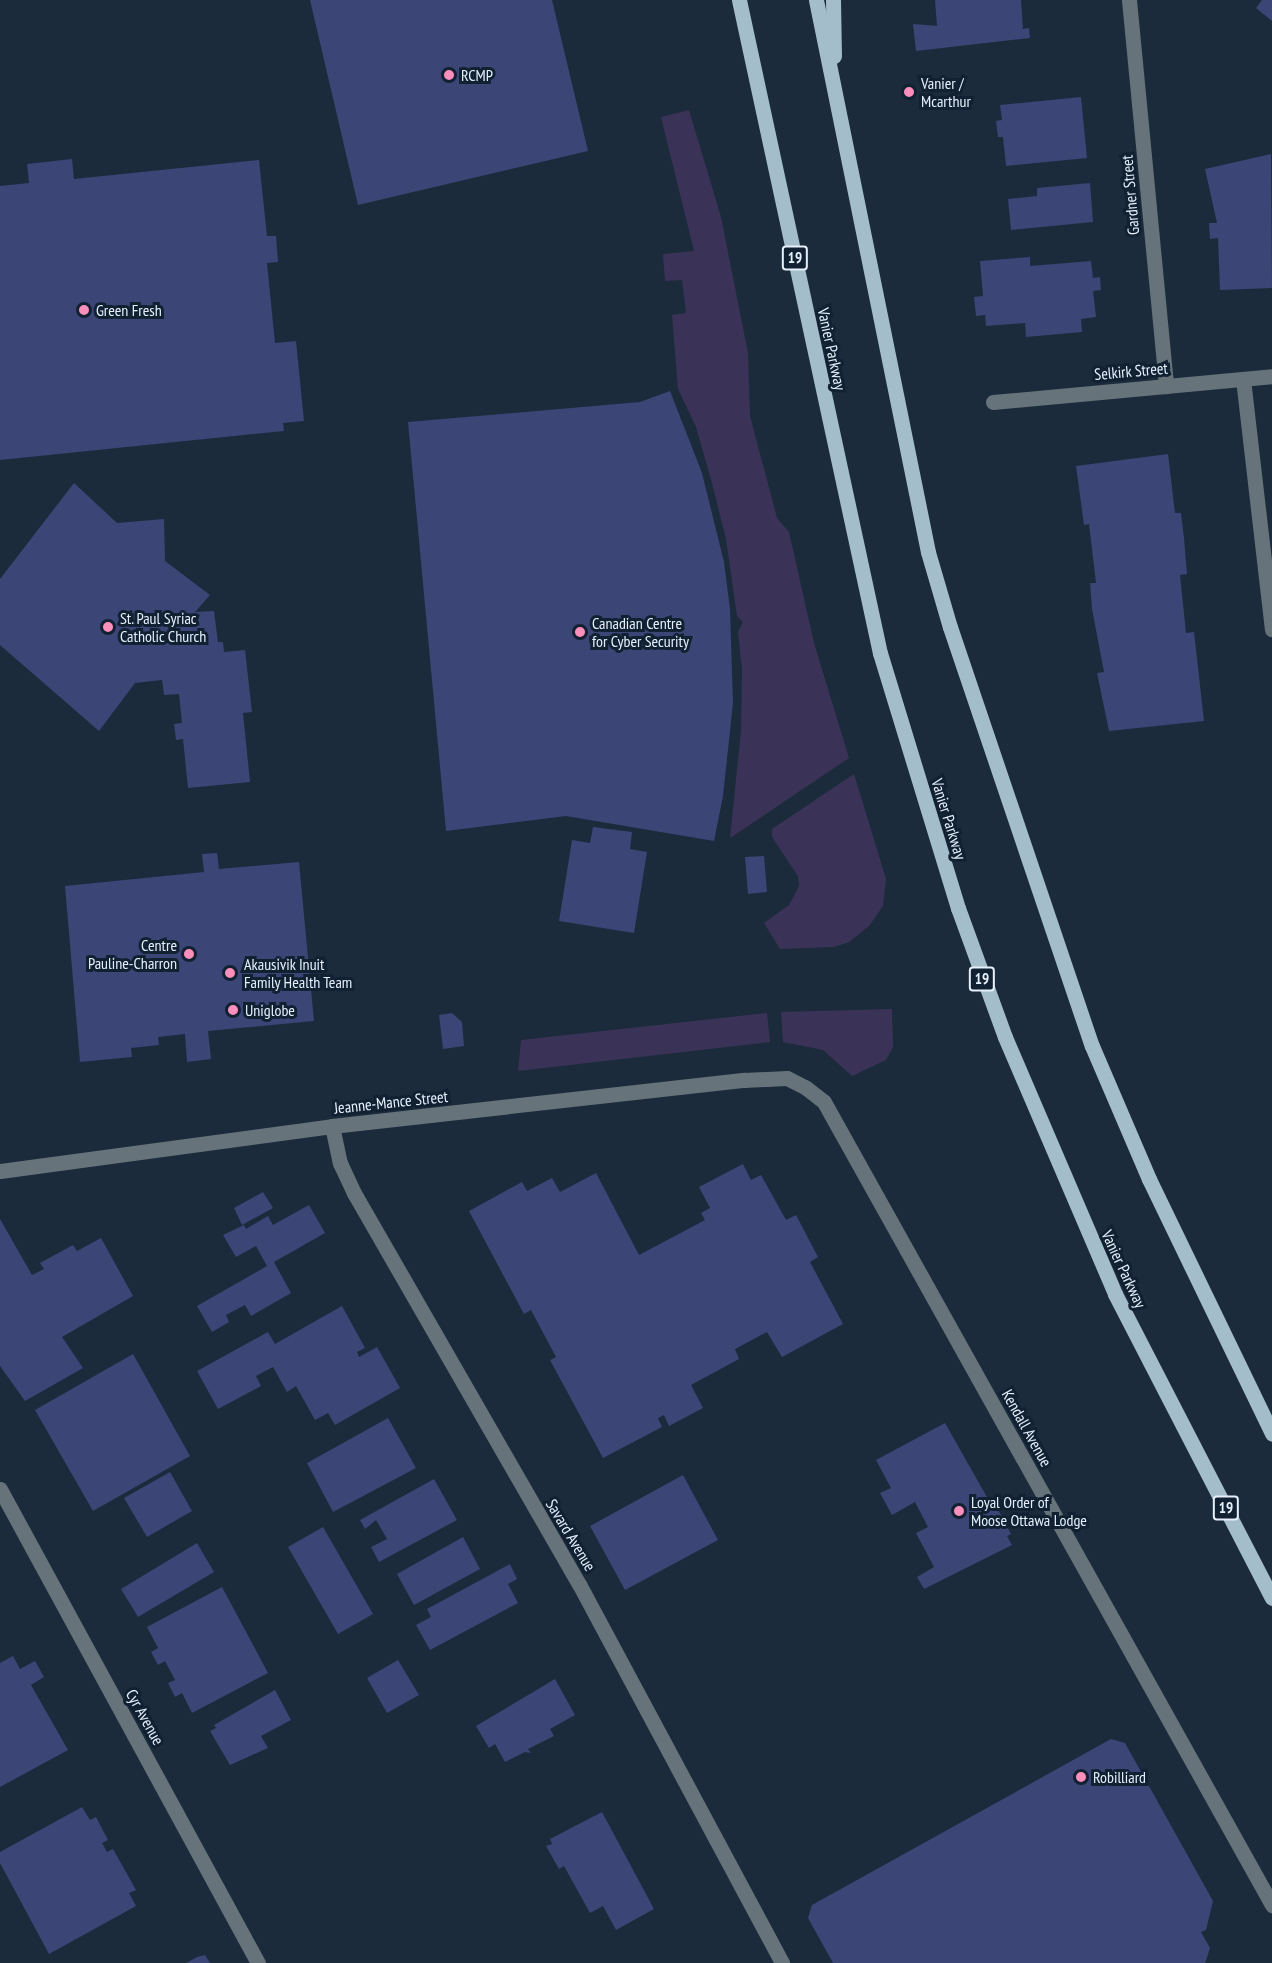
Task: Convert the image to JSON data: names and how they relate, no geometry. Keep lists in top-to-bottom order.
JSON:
{
  "streets": {
    "main road": ["19", "Vanier Parkway"],
    "street": [
      "Gardner Street",
      "Selkirk Street",
      "Jeanne-Mance Street",
      "Kendall Avenue",
      "Savard Avenue",
      "Cyr Avenue"
    ]
  },
  "crossings": [
    ["Gardner Street", "Selkirk Street"],
    ["Jeanne-Mance Street", "Kendall Avenue"],
    ["Jeanne-Mance Street", "Savard Avenue"]
  ],
  "places": [
    "RCMP",
    "Vanier / Mcarthur",
    "Green Fresh",
    "St. Paul Syriac Catholic Church",
    "Canadian Centre for Cyber Security",
    "Centre Pauline-Charron",
    "Akausivik Inuit Family Health Team",
    "Uniglobe",
    "Loyal Order of Moose Ottawa Lodge",
    "Robilliard"
  ]
}
